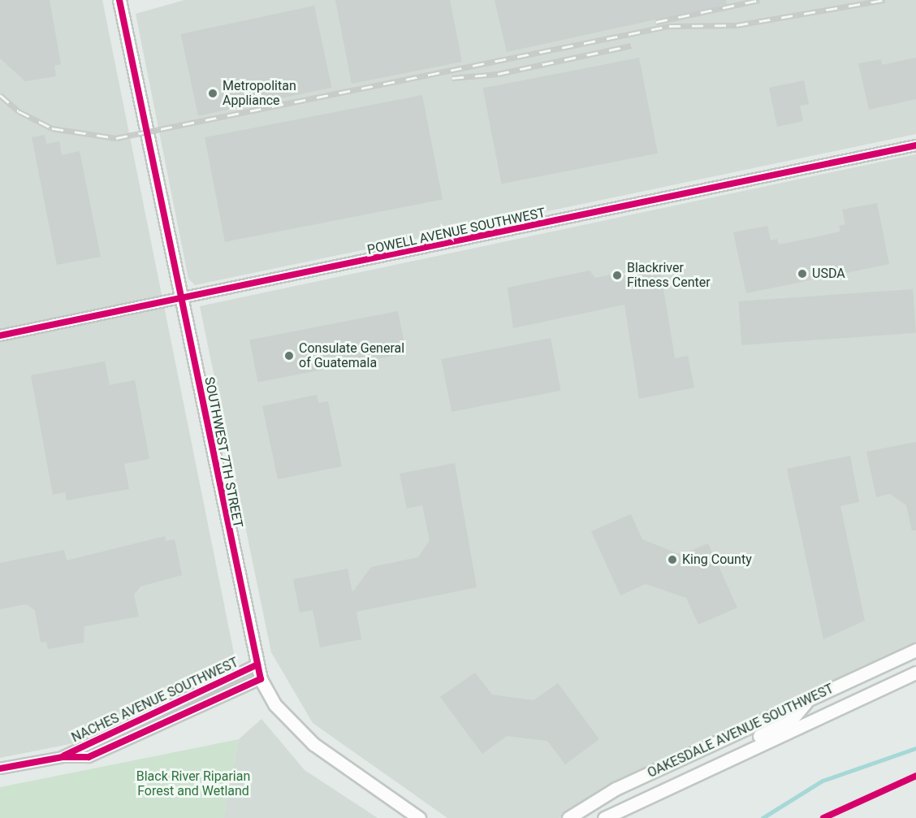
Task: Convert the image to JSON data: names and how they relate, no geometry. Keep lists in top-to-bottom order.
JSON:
{
  "streets": {
    "street": [
      "POWELL AVENUE SOUTHWEST",
      "SOUTHWEST 7TH STREET",
      "NACHES AVENUE SOUTHWEST",
      "OAKESDALE AVENUE SOUTHWEST"
    ]
  },
  "crossings": [
    ["POWELL AVENUE SOUTHWEST", "SOUTHWEST 7TH STREET"],
    ["SOUTHWEST 7TH STREET", "NACHES AVENUE SOUTHWEST"]
  ],
  "parks": ["Black River Riparian Forest and Wetland"],
  "places": [
    "Metropolitan Appliance",
    "USDA",
    "Blackriver Fitness Center",
    "Consulate General of Guatemala",
    "King County"
  ]
}
